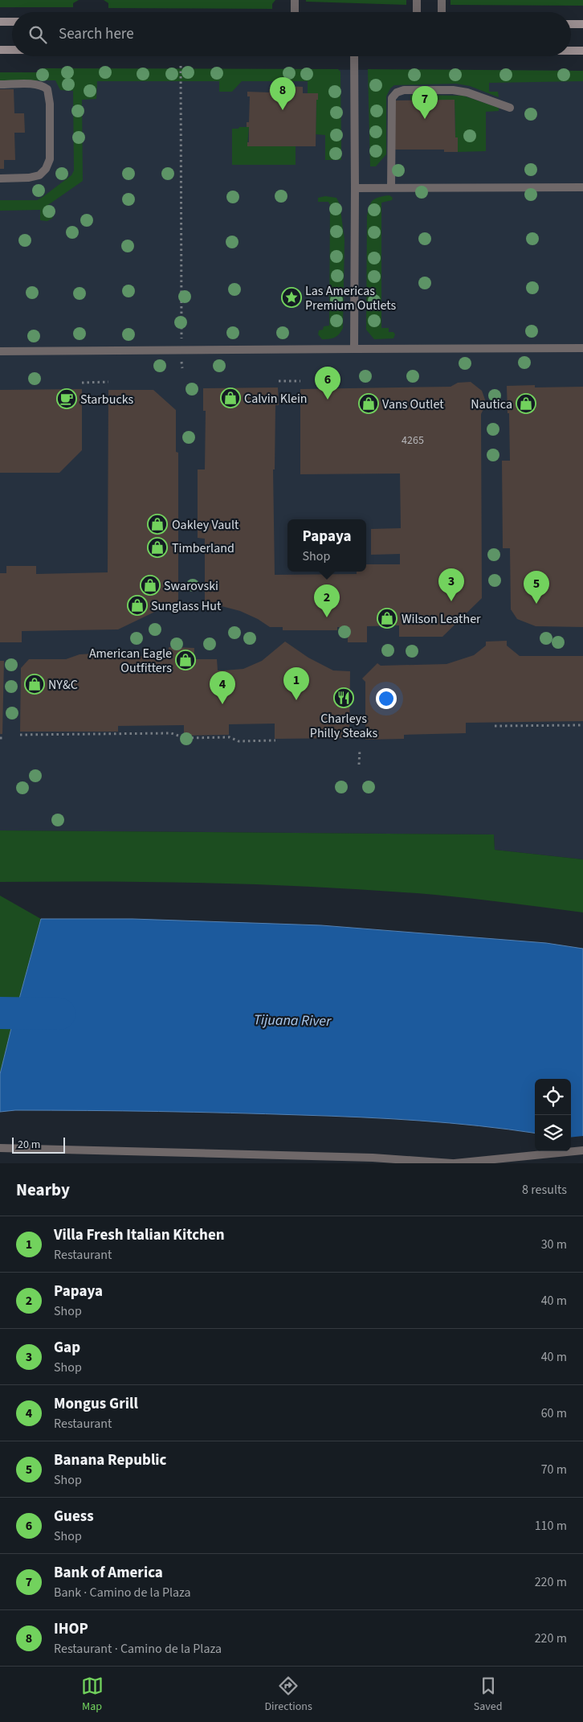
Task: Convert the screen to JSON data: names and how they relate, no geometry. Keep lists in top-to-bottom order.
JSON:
{
  "water": ["Tijuana River"],
  "places": {
    "place": ["Las Americas Premium Outlets"],
    "shop": [
      "Calvin Klein",
      "Vans Outlet",
      "Nautica",
      "Oakley Vault",
      "Timberland",
      "Swarovski",
      "Sunglass Hut",
      "Wilson Leather",
      "American Eagle Outfitters",
      "NY&C"
    ],
    "cafe": ["Starbucks"],
    "restaurant": ["Charleys Philly Steaks"]
  },
  "house_numbers": ["4265"],
  "scale_bar": "20 m",
  "page": {
    "search": "Search here",
    "pins": [
      "8",
      "7",
      "6",
      "3",
      "5",
      "2",
      "1",
      "4"
    ],
    "popup": ["Papaya", "Shop"],
    "scale": "20 m",
    "heading": ["Nearby", "8 results"],
    "list": [
      {
        "mark": "1",
        "name": "Villa Fresh Italian Kitchen",
        "note": "Restaurant",
        "value": "30 m"
      },
      {
        "mark": "2",
        "name": "Papaya",
        "note": "Shop",
        "value": "40 m"
      },
      {
        "mark": "3",
        "name": "Gap",
        "note": "Shop",
        "value": "40 m"
      },
      {
        "mark": "4",
        "name": "Mongus Grill",
        "note": "Restaurant",
        "value": "60 m"
      },
      {
        "mark": "5",
        "name": "Banana Republic",
        "note": "Shop",
        "value": "70 m"
      },
      {
        "mark": "6",
        "name": "Guess",
        "note": "Shop",
        "value": "110 m"
      },
      {
        "mark": "7",
        "name": "Bank of America",
        "note": "Bank · Camino de la Plaza",
        "value": "220 m"
      },
      {
        "mark": "8",
        "name": "IHOP",
        "note": "Restaurant · Camino de la Plaza",
        "value": "220 m"
      }
    ],
    "nav": ["Map", "Directions", "Saved"]
  }
}
